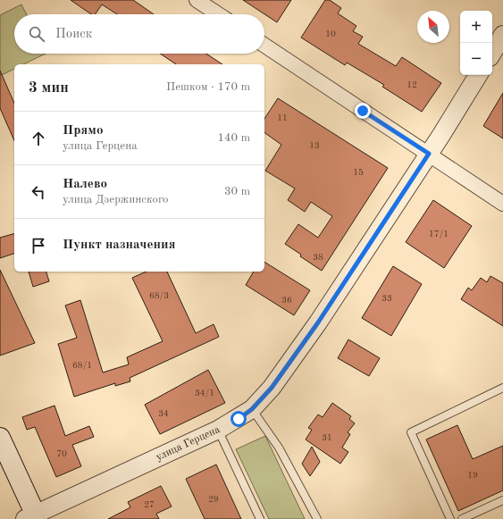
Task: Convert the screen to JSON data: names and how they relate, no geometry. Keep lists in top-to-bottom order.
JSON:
{
  "streets": {
    "street": ["улица Герцена"]
  },
  "house_numbers": [
    "10",
    "12",
    "11",
    "13",
    "15",
    "17/1",
    "38",
    "68/3",
    "33",
    "36",
    "68/1",
    "34/1",
    "34",
    "31",
    "70",
    "19",
    "29",
    "27"
  ],
  "north": "top left",
  "page": {
    "map_buttons": ["+", "−"],
    "search": "Поиск",
    "heading": ["3 мин", "Пешком · 170 m"],
    "list": [
      ["Прямо", "улица Герцена", "140 m"],
      ["Налево", "улица Дзержинского", "30 m"],
      "Пункт назначения"
    ]
  }
}
